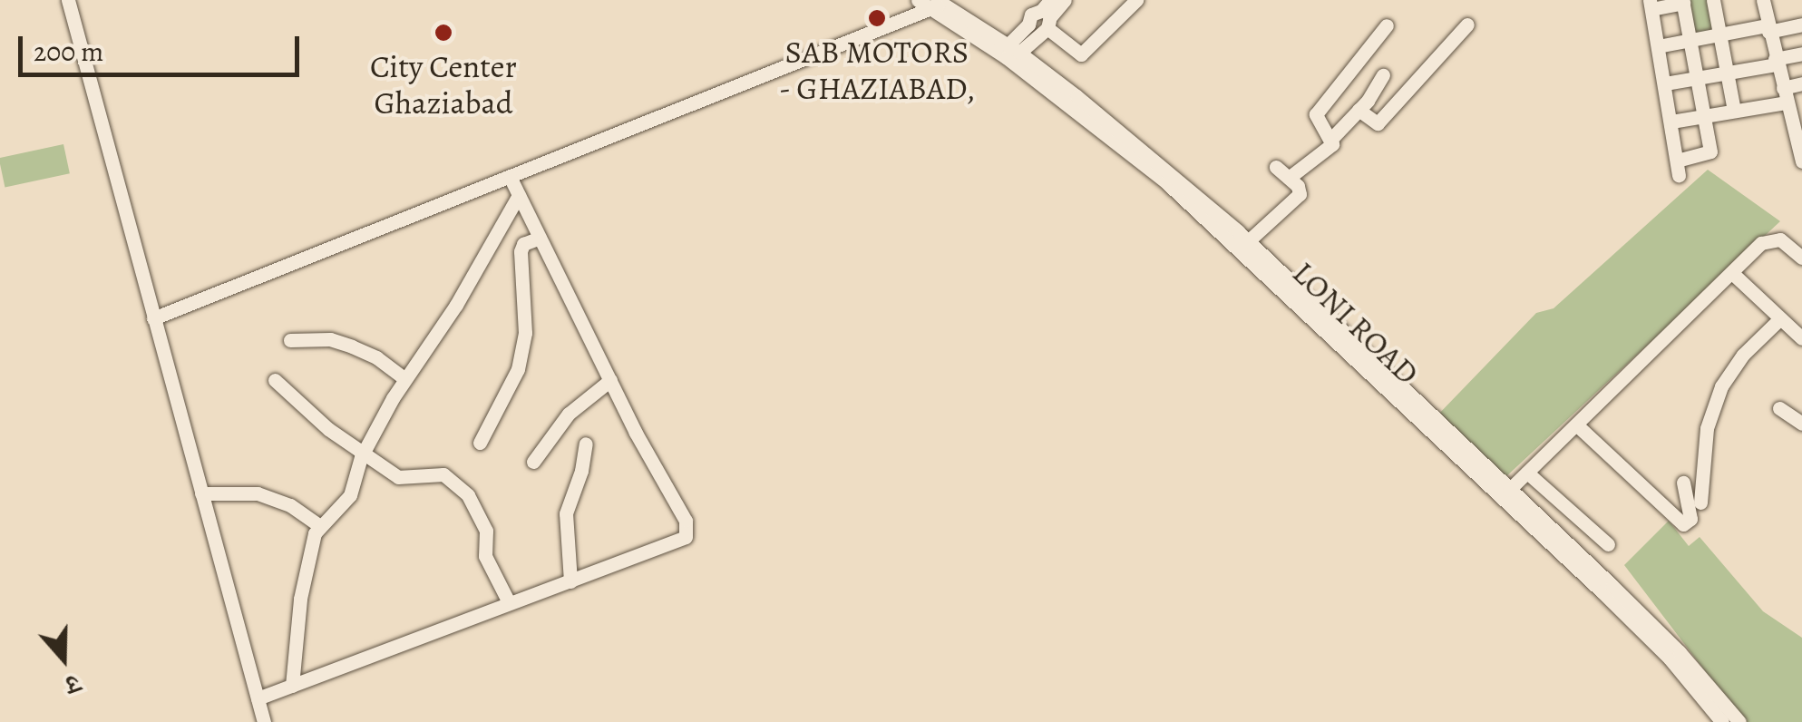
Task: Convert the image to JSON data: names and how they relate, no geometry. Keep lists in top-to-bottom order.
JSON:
{
  "streets": {
    "street": ["LONI ROAD"]
  },
  "places": ["SAB MOTORS - GHAZIABAD,", "City Center Ghaziabad"],
  "scale_bar": "200 m",
  "north": "bottom"
}
